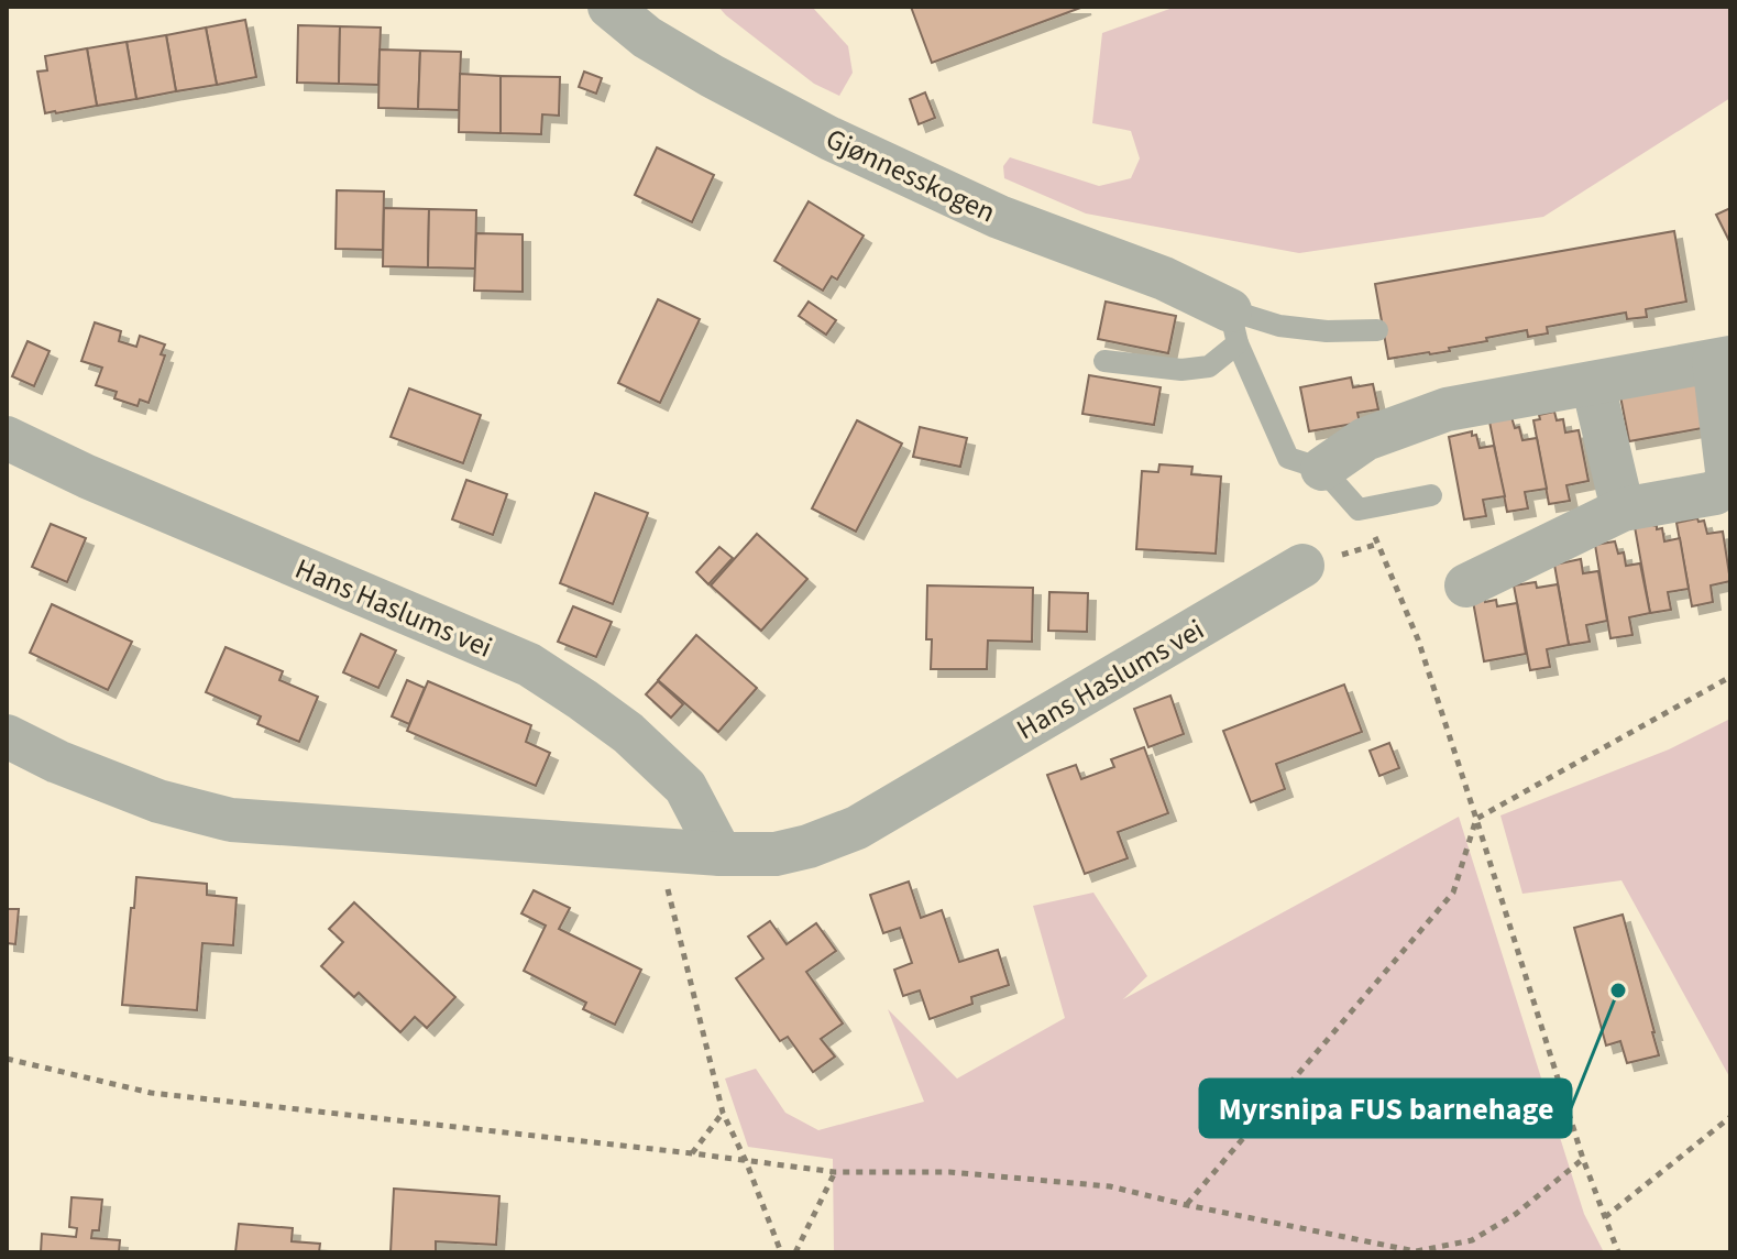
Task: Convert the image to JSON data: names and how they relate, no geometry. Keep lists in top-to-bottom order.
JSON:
{
  "streets": {
    "street": ["Gjønnesskogen", "Hans Haslums vei"]
  },
  "places": ["Myrsnipa FUS barnehage"]
}
